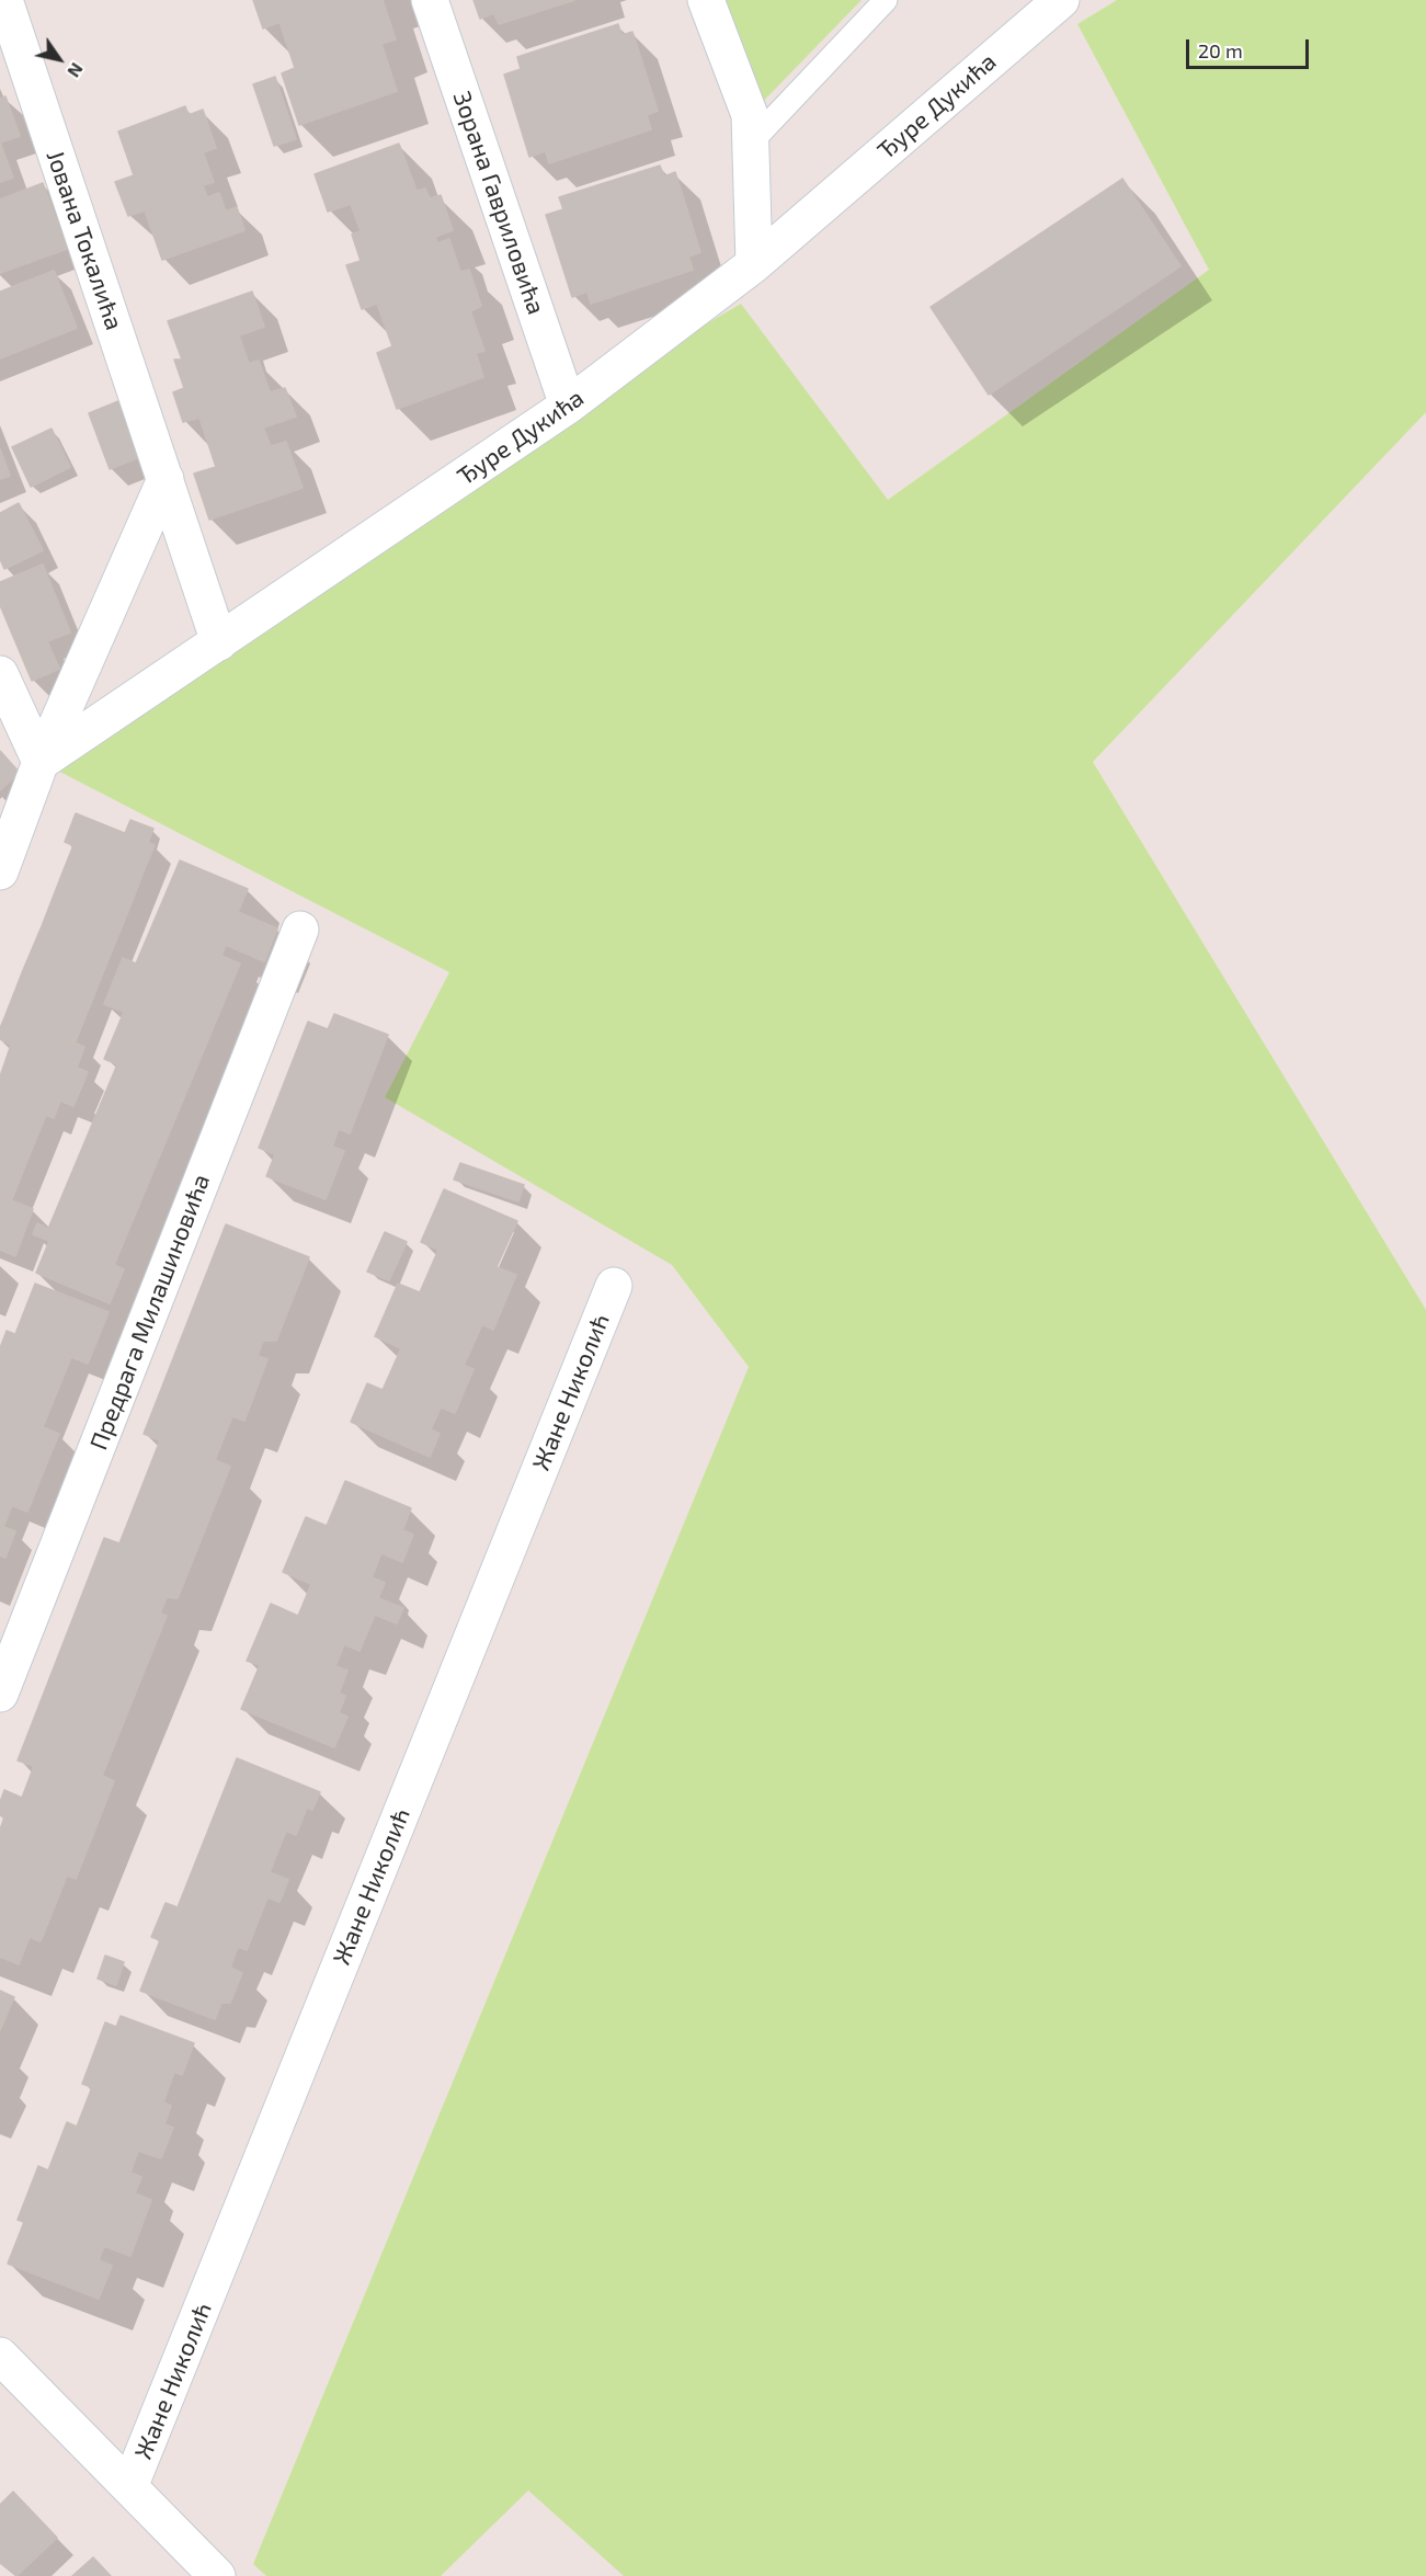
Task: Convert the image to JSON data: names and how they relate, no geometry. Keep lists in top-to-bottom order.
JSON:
{
  "streets": {
    "street": [
      "Ђуре Дукића",
      "Зорана Гавриловића",
      "Јована Токалића",
      "Предрага Милашиновића",
      "Жане Николић"
    ]
  },
  "crossings": [
    ["Ђуре Дукића", "Зорана Гавриловића"],
    ["Ђуре Дукића", "Јована Токалића"]
  ],
  "scale_bar": "20 m",
  "north": "bottom right"
}
